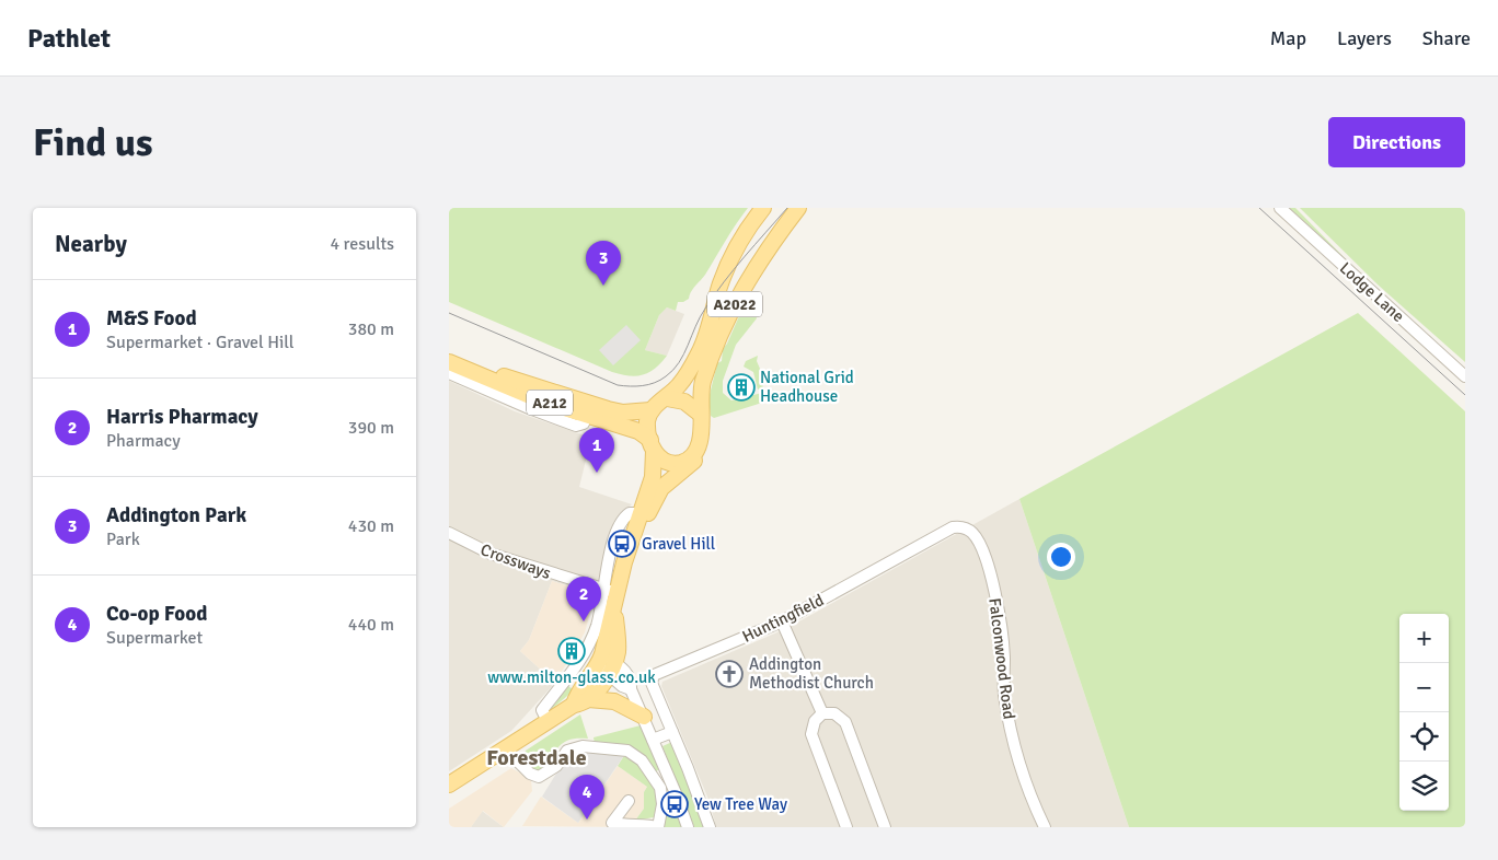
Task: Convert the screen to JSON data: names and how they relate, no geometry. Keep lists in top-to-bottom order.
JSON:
{
  "streets": {
    "main road": ["A2022", "A212"],
    "street": [
      "Lodge Lane",
      "Crossways",
      "Huntingfield",
      "Falconwood Road"
    ]
  },
  "crossings": [
    ["A2022", "A212"],
    ["Huntingfield", "Falconwood Road"]
  ],
  "districts": ["Forestdale"],
  "places": {
    "building": ["National Grid Headhouse", "www.milton-glass.co.uk"],
    "bus stop": ["Gravel Hill", "Yew Tree Way"],
    "church": ["Addington Methodist Church"]
  },
  "page": {
    "header": "Pathlet",
    "nav": ["Map", "Layers", "Share"],
    "buttons": "Directions",
    "title": "Find us",
    "heading": ["Nearby", "4 results"],
    "pins": [
      "3",
      "1",
      "2",
      "4"
    ],
    "list": [
      {
        "mark": "1",
        "name": "M&S Food",
        "note": "Supermarket · Gravel Hill",
        "value": "380 m"
      },
      {
        "mark": "2",
        "name": "Harris Pharmacy",
        "note": "Pharmacy",
        "value": "390 m"
      },
      {
        "mark": "3",
        "name": "Addington Park",
        "note": "Park",
        "value": "430 m"
      },
      {
        "mark": "4",
        "name": "Co-op Food",
        "note": "Supermarket",
        "value": "440 m"
      }
    ],
    "map_buttons": ["+", "−"]
  }
}
